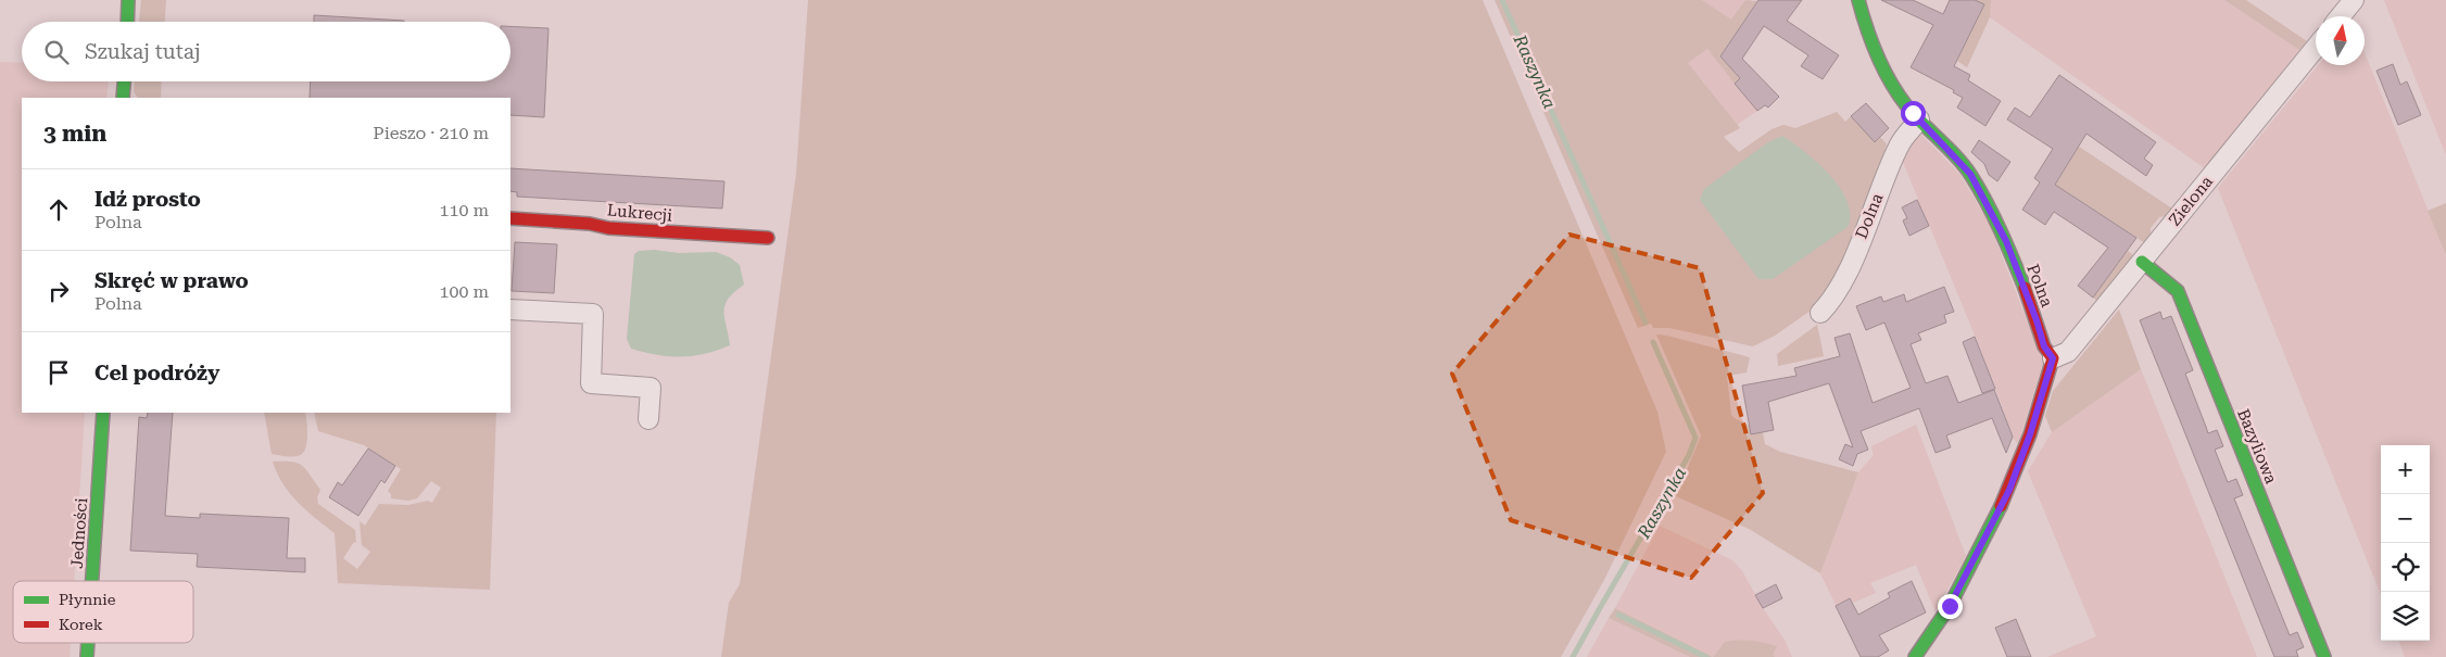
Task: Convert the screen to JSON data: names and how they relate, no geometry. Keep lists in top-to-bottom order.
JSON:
{
  "streets": {
    "street": [
      "Zielona",
      "Lukrecji",
      "Dolna",
      "Polna",
      "Bazyliowa",
      "Jedności"
    ]
  },
  "crossings": [
    ["Zielona", "Polna"],
    ["Zielona", "Bazyliowa"],
    ["Dolna", "Polna"]
  ],
  "water": ["Raszynka"],
  "legend": ["Płynnie", "Korek"],
  "north": "top",
  "page": {
    "search": "Szukaj tutaj",
    "heading": ["3 min", "Pieszo · 210 m"],
    "list": [
      ["Idź prosto", "Polna", "110 m"],
      ["Skręć w prawo", "Polna", "100 m"],
      "Cel podróży"
    ],
    "map_buttons": ["+", "−"]
  }
}
